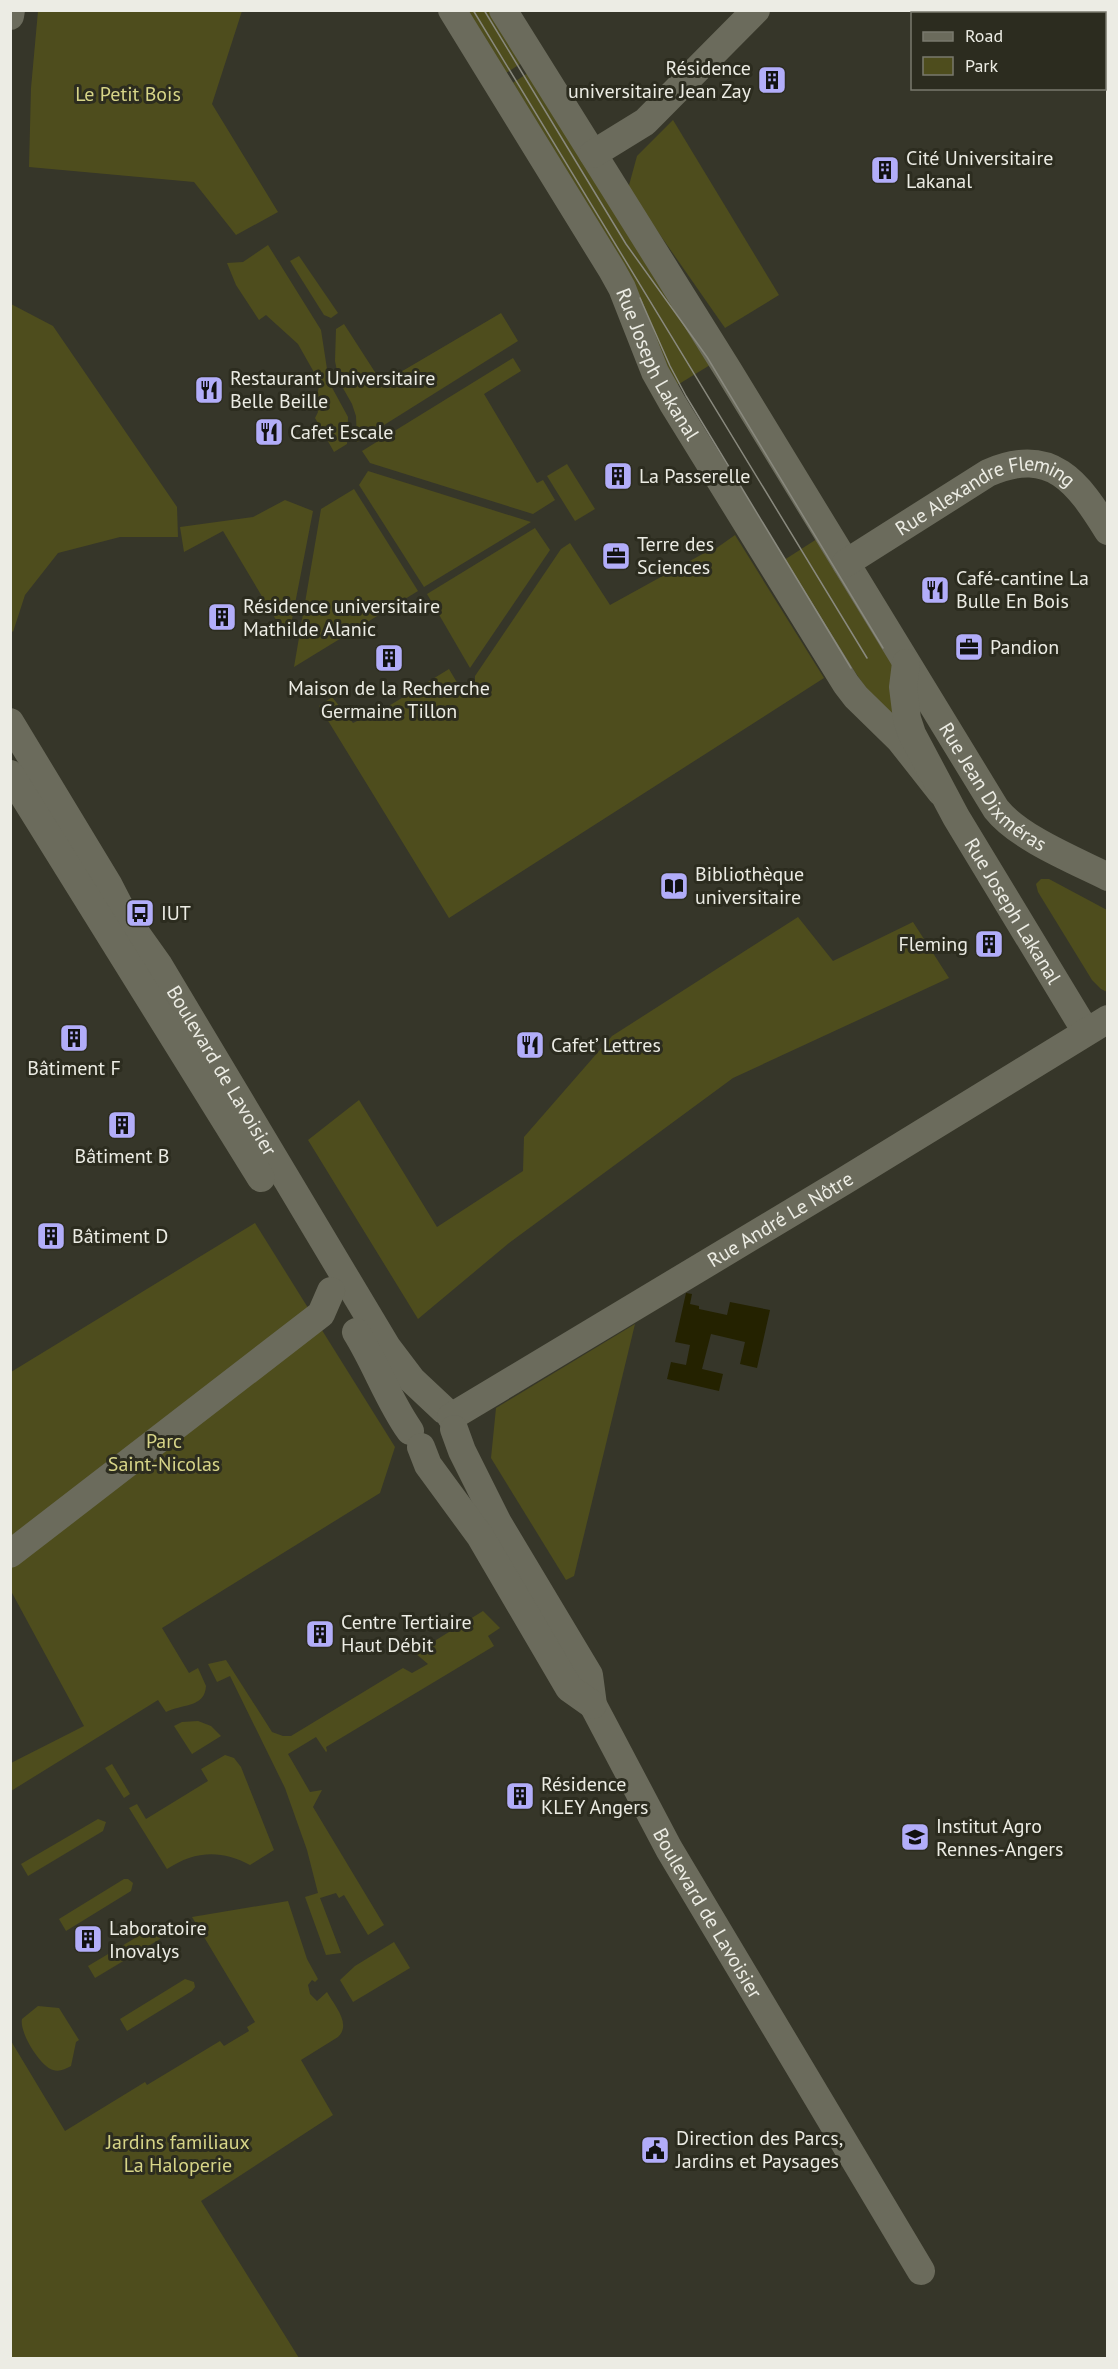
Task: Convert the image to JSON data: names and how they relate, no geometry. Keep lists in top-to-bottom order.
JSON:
{
  "streets": {
    "street": [
      "Rue Joseph Lakanal",
      "Rue Alexandre Fleming",
      "Rue Jean Dixméras",
      "Boulevard de Lavoisier",
      "Rue André Le Nôtre"
    ]
  },
  "crossings": [
    ["Rue Joseph Lakanal", "Rue Jean Dixméras"],
    ["Rue Joseph Lakanal", "Rue André Le Nôtre"],
    ["Boulevard de Lavoisier", "Rue André Le Nôtre"]
  ],
  "parks": ["Le Petit Bois", "Parc Saint-Nicolas", "Jardins familiaux La Haloperie"],
  "places": {
    "building": [
      "Résidence universitaire Jean Zay",
      "Cité Universitaire Lakanal",
      "La Passerelle",
      "Résidence universitaire Mathilde Alanic",
      "Maison de la Recherche Germaine Tillon",
      "Fleming",
      "Bâtiment F",
      "Bâtiment B",
      "Bâtiment D",
      "Centre Tertiaire Haut Débit",
      "Résidence KLEY Angers",
      "Laboratoire Inovalys"
    ],
    "restaurant": [
      "Restaurant Universitaire Belle Beille",
      "Cafet Escale",
      "Café-cantine La Bulle En Bois",
      "Cafet’ Lettres"
    ],
    "office": ["Terre des Sciences", "Pandion"],
    "library": ["Bibliothèque universitaire"],
    "bus stop": ["IUT"],
    "school or university": ["Institut Agro Rennes-Angers"],
    "public building": ["Direction des Parcs, Jardins et Paysages"]
  },
  "legend": ["Road", "Park"]
}
